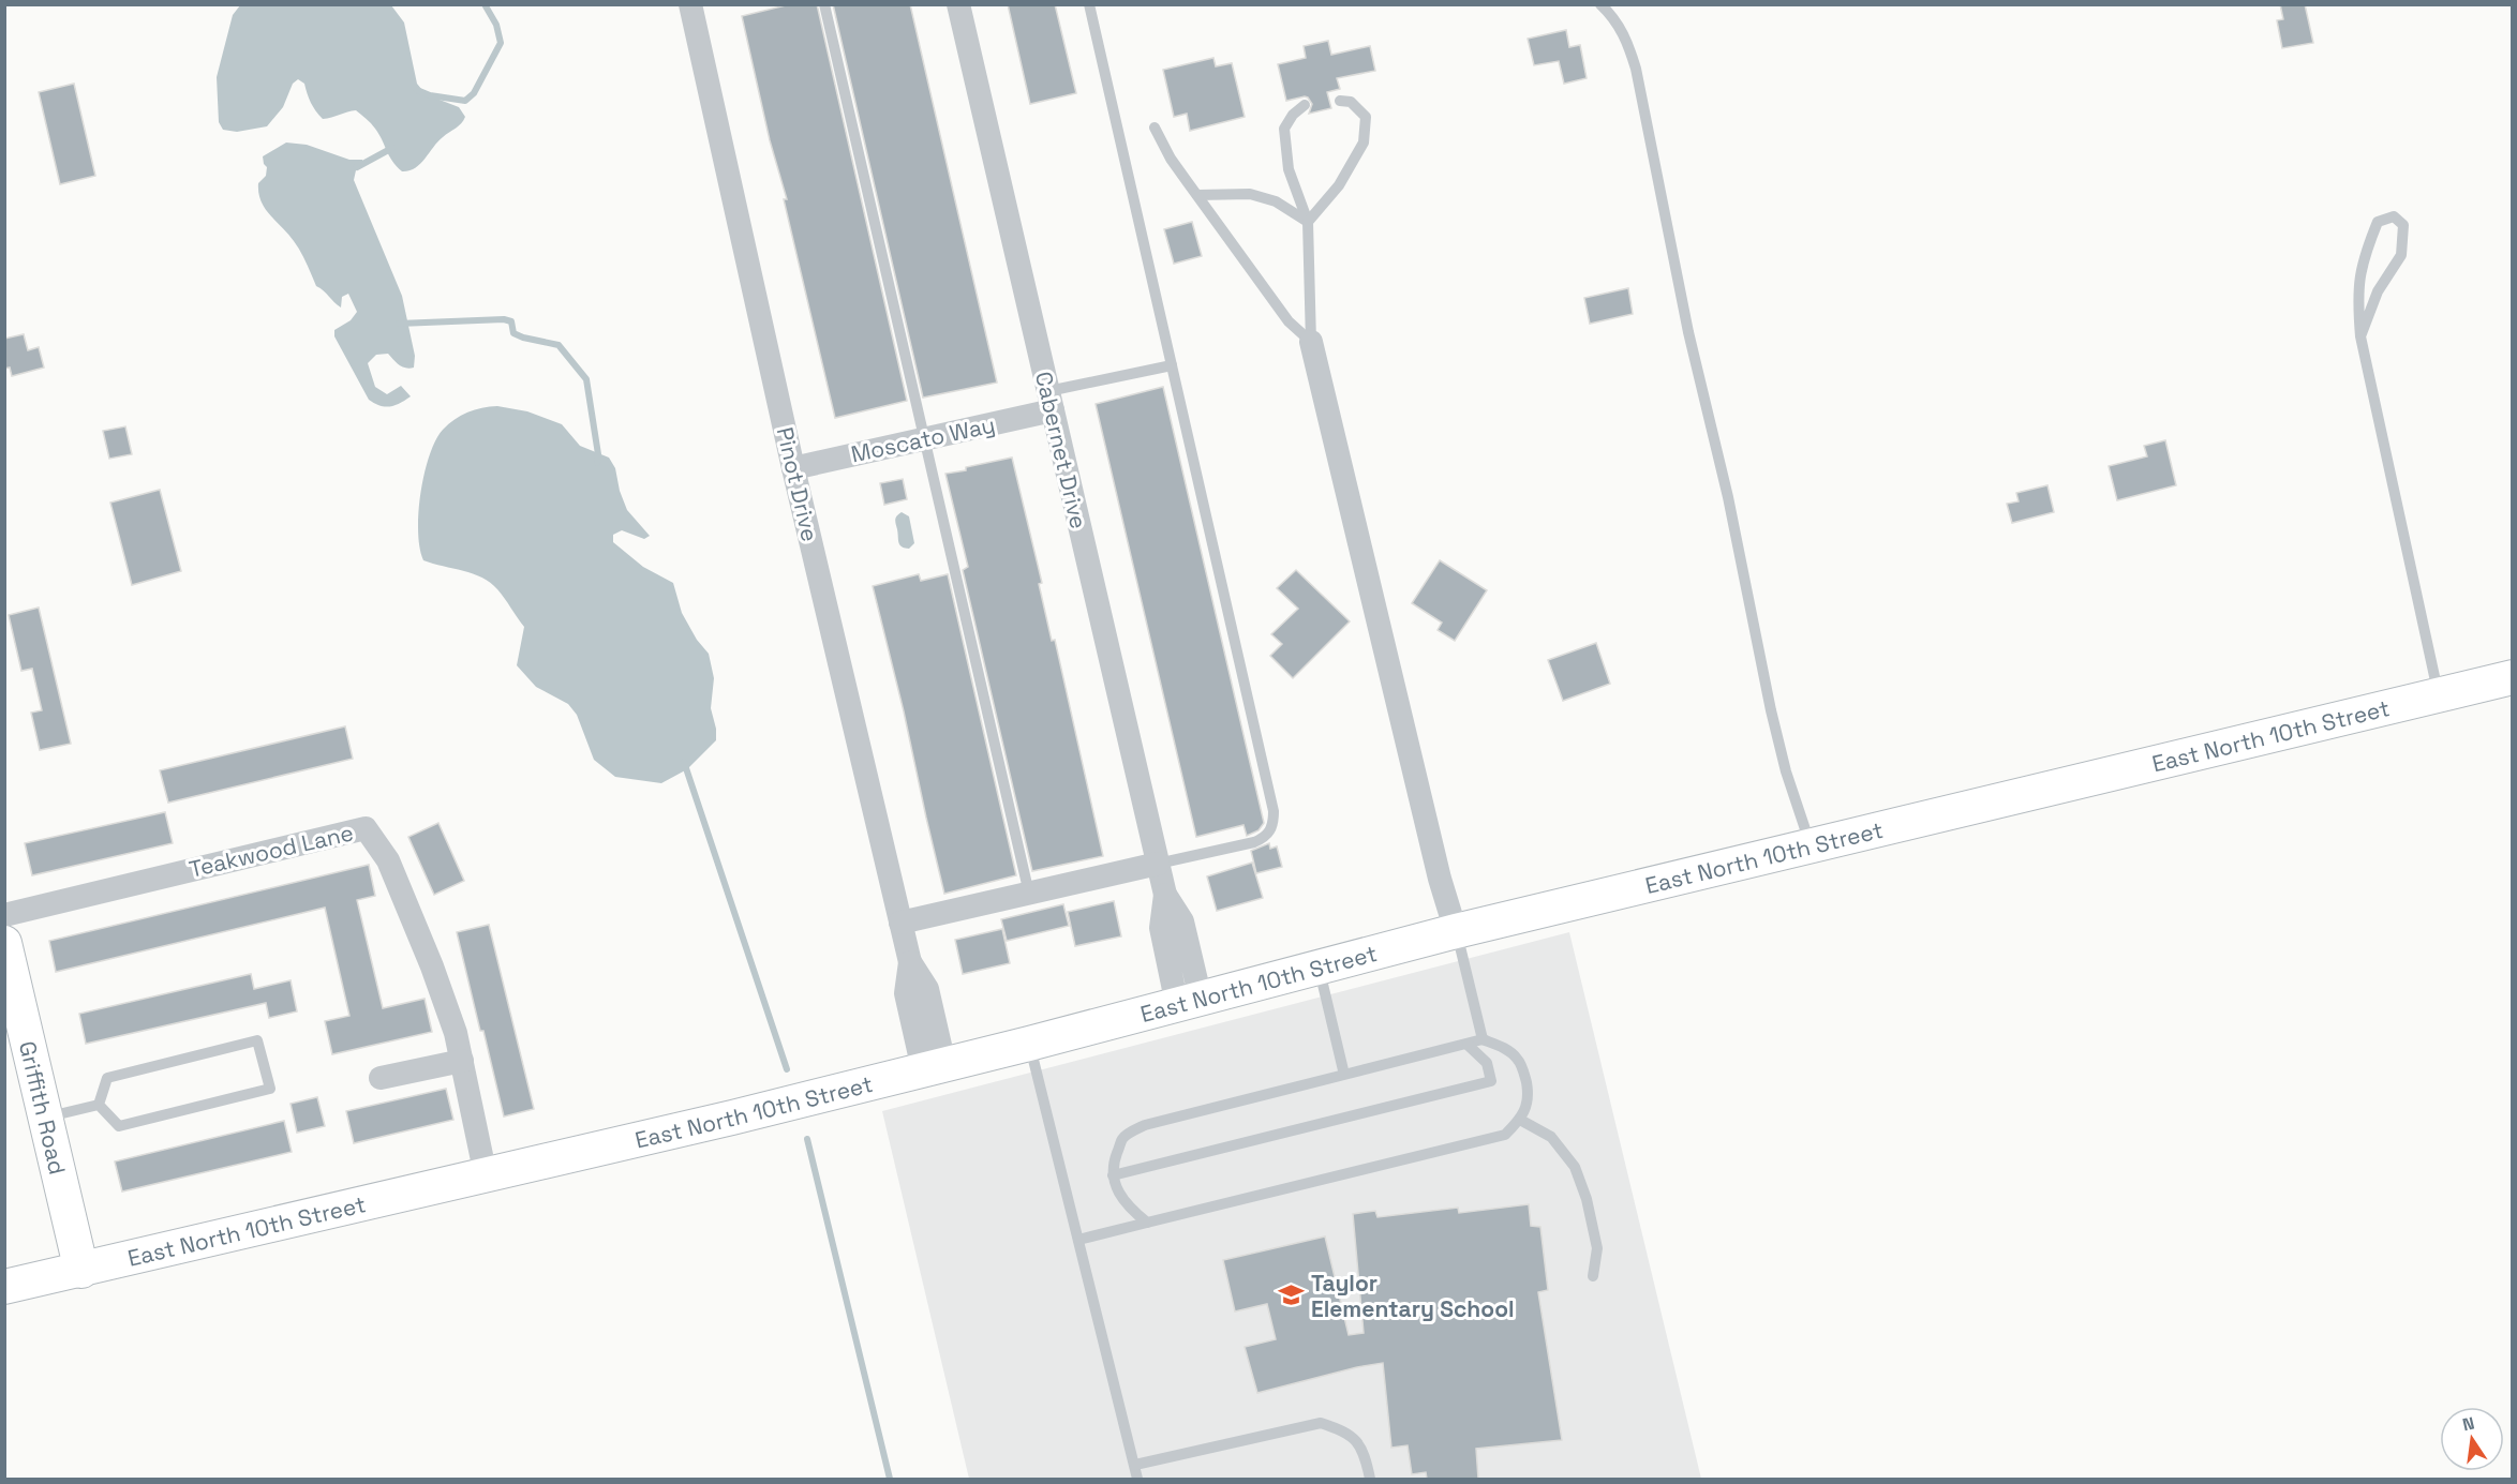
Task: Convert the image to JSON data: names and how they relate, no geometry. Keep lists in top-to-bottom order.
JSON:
{
  "streets": {
    "main road": ["East North 10th Street", "Griffith Road"],
    "street": [
      "Moscato Way",
      "Cabernet Drive",
      "Pinot Drive",
      "Teakwood Lane"
    ]
  },
  "crossings": [
    ["Moscato Way", "Cabernet Drive"],
    ["Moscato Way", "Pinot Drive"],
    ["Cabernet Drive", "East North 10th Street"],
    ["Pinot Drive", "East North 10th Street"],
    ["East North 10th Street", "Teakwood Lane"],
    ["East North 10th Street", "Griffith Road"]
  ],
  "places": {
    "school or university": ["Taylor Elementary School"]
  },
  "north": "top"
}
